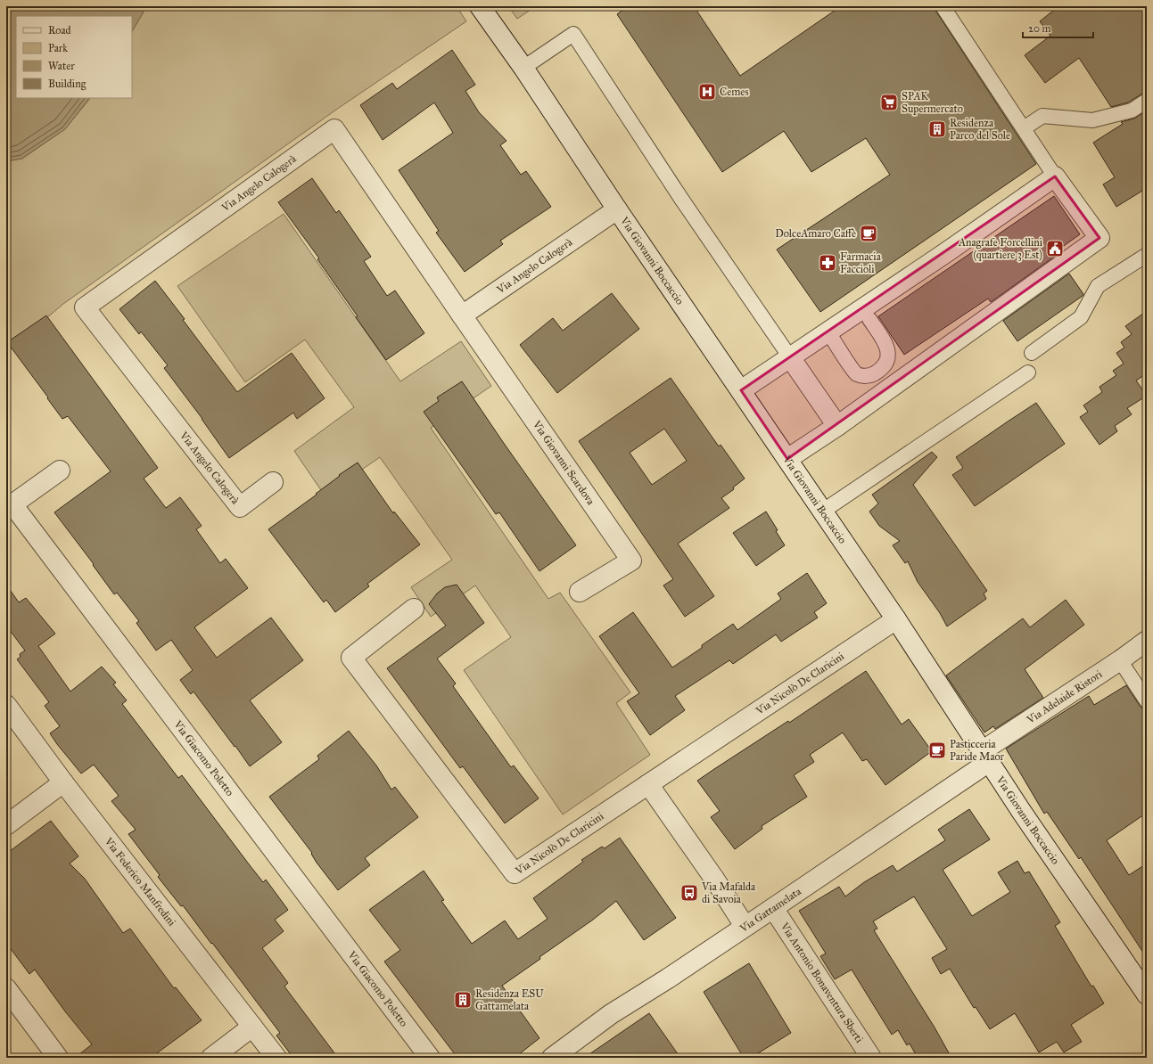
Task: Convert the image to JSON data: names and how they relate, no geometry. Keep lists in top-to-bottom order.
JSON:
{
  "streets": {
    "street": [
      "Via Angelo Calogerà",
      "Via Giovanni Boccaccio",
      "Via Giovanni Scardova",
      "Via Nicolò De Claricini",
      "Via Adelaide Ristori",
      "Via Giacomo Poletto",
      "Via Federico Manfredini",
      "Via Gattamelata",
      "Via Antonio Bonaventura Sberti"
    ]
  },
  "crossings": [
    ["Via Angelo Calogerà", "Via Giovanni Boccaccio"],
    ["Via Angelo Calogerà", "Via Giovanni Scardova"],
    ["Via Giovanni Boccaccio", "Via Nicolò De Claricini"],
    ["Via Giovanni Boccaccio", "Via Adelaide Ristori"],
    ["Via Giovanni Boccaccio", "Via Gattamelata"],
    ["Via Adelaide Ristori", "Via Gattamelata"],
    ["Via Gattamelata", "Via Antonio Bonaventura Sberti"]
  ],
  "places": {
    "hospital": ["Cemes"],
    "supermarket": ["SPAK Supermercato"],
    "building": ["Residenza Parco del Sole", "Residenza ESU Gattamelata"],
    "cafe": ["DolceAmaro Caffè", "Pasticceria Paride Maor"],
    "public building": ["Anagrafe Forcellini (quartiere 3 Est)"],
    "pharmacy": ["Farmacia Faccioli"],
    "bus stop": ["Via Mafalda di Savoia"]
  },
  "legend": [
    "Road",
    "Park",
    "Water",
    "Building"
  ],
  "scale_bar": "20 m"
}
